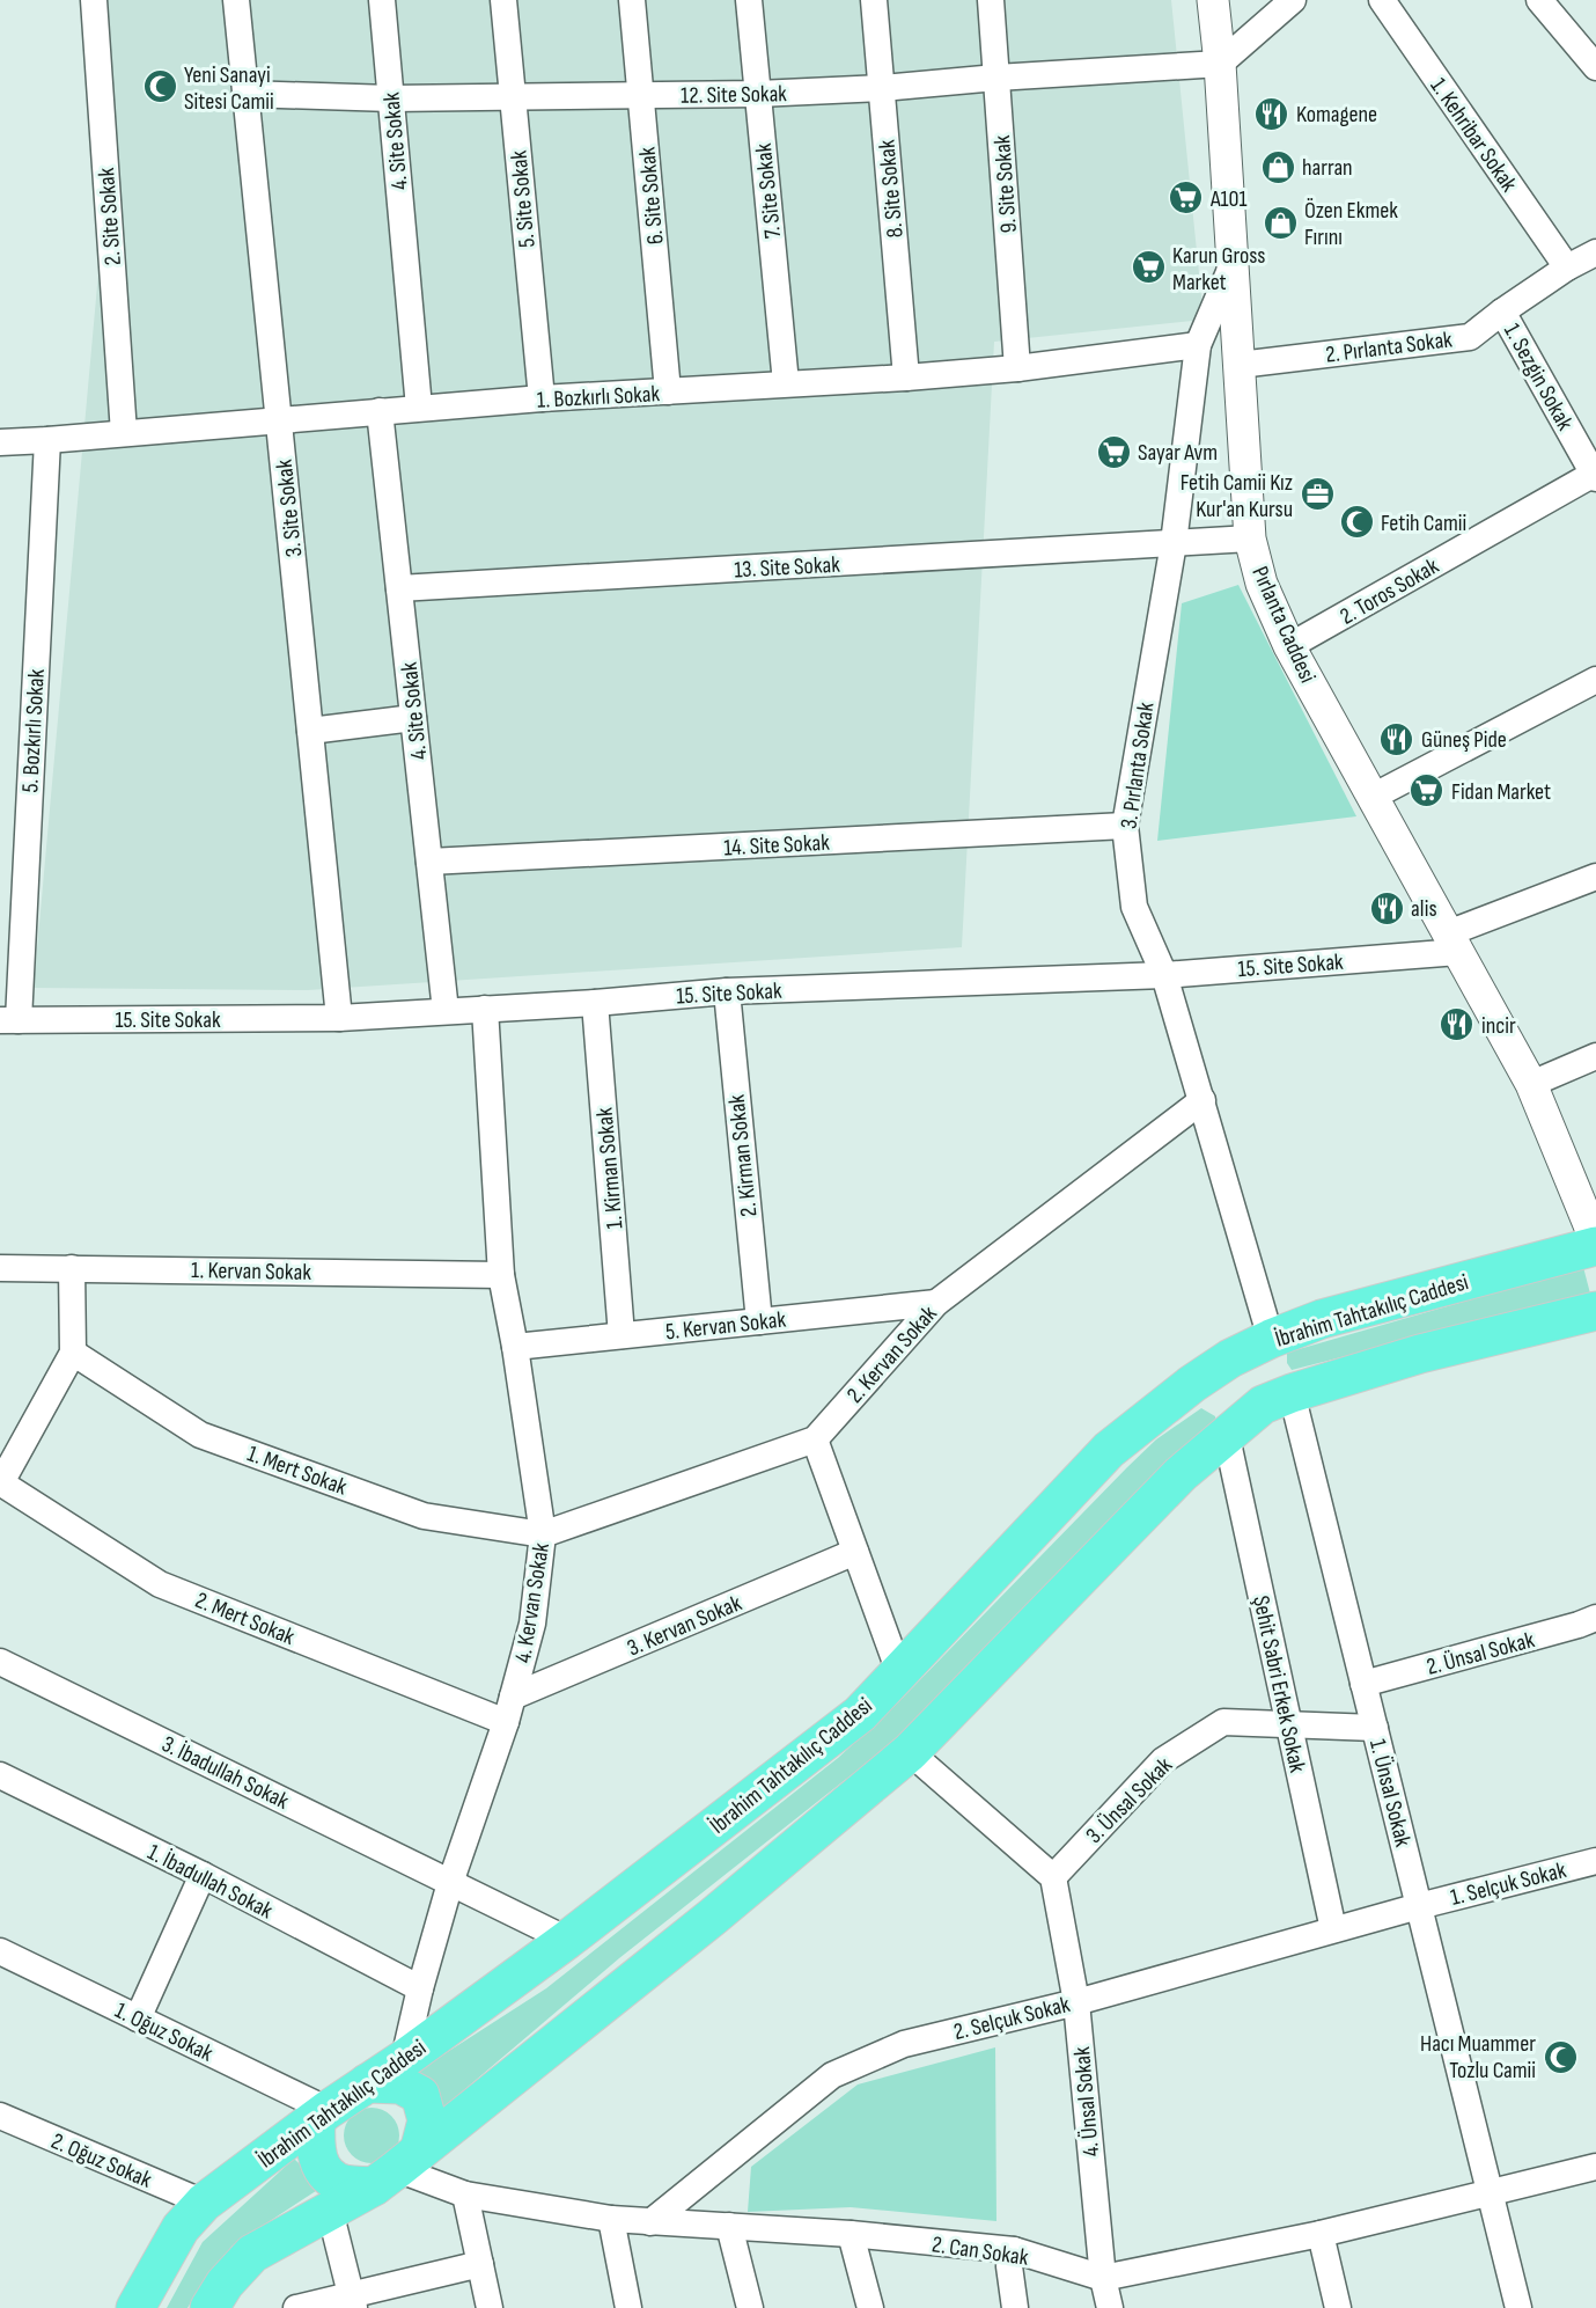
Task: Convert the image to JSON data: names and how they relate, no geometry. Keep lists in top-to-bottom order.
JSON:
{
  "streets": {
    "main road": ["İbrahim Tahtakılıç Caddesi"],
    "street": [
      "12. Site Sokak",
      "1. Kehribar Sokak",
      "4. Site Sokak",
      "9. Site Sokak",
      "8. Site Sokak",
      "7. Site Sokak",
      "6. Site Sokak",
      "5. Site Sokak",
      "2. Site Sokak",
      "2. Pırlanta Sokak",
      "1. Sezgin Sokak",
      "1. Bozkırlı Sokak",
      "3. Site Sokak",
      "13. Site Sokak",
      "2. Toros Sokak",
      "Pırlanta Caddesi",
      "5. Bozkırlı Sokak",
      "3. Pırlanta Sokak",
      "14. Site Sokak",
      "15. Site Sokak",
      "2. Kirman Sokak",
      "1. Kirman Sokak",
      "1. Kervan Sokak",
      "5. Kervan Sokak",
      "2. Kervan Sokak",
      "1. Mert Sokak",
      "4. Kervan Sokak",
      "2. Mert Sokak",
      "3. Kervan Sokak",
      "2. Ünsal Sokak",
      "Şehit Sabri Erkek Sokak",
      "3. İbadullah Sokak",
      "1. Ünsal Sokak",
      "3. Ünsal Sokak",
      "1. İbadullah Sokak",
      "1. Selçuk Sokak",
      "2. Selçuk Sokak",
      "1. Oğuz Sokak",
      "4. Ünsal Sokak",
      "2. Oğuz Sokak",
      "2. Can Sokak"
    ]
  },
  "crossings": [
    ["12. Site Sokak", "4. Site Sokak"],
    ["12. Site Sokak", "9. Site Sokak"],
    ["12. Site Sokak", "8. Site Sokak"],
    ["12. Site Sokak", "7. Site Sokak"],
    ["12. Site Sokak", "6. Site Sokak"],
    ["12. Site Sokak", "5. Site Sokak"],
    ["12. Site Sokak", "3. Site Sokak"],
    ["12. Site Sokak", "Pırlanta Caddesi"],
    ["1. Kehribar Sokak", "2. Pırlanta Sokak"],
    ["4. Site Sokak", "1. Bozkırlı Sokak"],
    ["4. Site Sokak", "13. Site Sokak"],
    ["4. Site Sokak", "14. Site Sokak"],
    ["4. Site Sokak", "15. Site Sokak"],
    ["9. Site Sokak", "1. Bozkırlı Sokak"],
    ["8. Site Sokak", "1. Bozkırlı Sokak"],
    ["7. Site Sokak", "1. Bozkırlı Sokak"],
    ["6. Site Sokak", "1. Bozkırlı Sokak"],
    ["5. Site Sokak", "1. Bozkırlı Sokak"],
    ["2. Site Sokak", "1. Bozkırlı Sokak"],
    ["2. Pırlanta Sokak", "1. Sezgin Sokak"],
    ["2. Pırlanta Sokak", "Pırlanta Caddesi"],
    ["1. Sezgin Sokak", "2. Toros Sokak"],
    ["1. Bozkırlı Sokak", "3. Site Sokak"],
    ["1. Bozkırlı Sokak", "5. Bozkırlı Sokak"],
    ["1. Bozkırlı Sokak", "3. Pırlanta Sokak"],
    ["3. Site Sokak", "15. Site Sokak"],
    ["13. Site Sokak", "Pırlanta Caddesi"],
    ["13. Site Sokak", "3. Pırlanta Sokak"],
    ["2. Toros Sokak", "Pırlanta Caddesi"],
    ["Pırlanta Caddesi", "3. Pırlanta Sokak"],
    ["Pırlanta Caddesi", "15. Site Sokak"],
    ["5. Bozkırlı Sokak", "15. Site Sokak"],
    ["3. Pırlanta Sokak", "14. Site Sokak"],
    ["3. Pırlanta Sokak", "15. Site Sokak"],
    ["3. Pırlanta Sokak", "İbrahim Tahtakılıç Caddesi"],
    ["3. Pırlanta Sokak", "2. Kervan Sokak"],
    ["15. Site Sokak", "2. Kirman Sokak"],
    ["15. Site Sokak", "1. Kirman Sokak"],
    ["15. Site Sokak", "4. Kervan Sokak"],
    ["2. Kirman Sokak", "5. Kervan Sokak"],
    ["1. Kirman Sokak", "5. Kervan Sokak"],
    ["1. Kervan Sokak", "4. Kervan Sokak"],
    ["İbrahim Tahtakılıç Caddesi", "4. Kervan Sokak"],
    ["İbrahim Tahtakılıç Caddesi", "3. İbadullah Sokak"],
    ["İbrahim Tahtakılıç Caddesi", "1. Oğuz Sokak"],
    ["İbrahim Tahtakılıç Caddesi", "2. Oğuz Sokak"],
    ["İbrahim Tahtakılıç Caddesi", "2. Can Sokak"],
    ["5. Kervan Sokak", "2. Kervan Sokak"],
    ["5. Kervan Sokak", "4. Kervan Sokak"],
    ["2. Kervan Sokak", "1. Mert Sokak"],
    ["2. Kervan Sokak", "4. Kervan Sokak"],
    ["1. Mert Sokak", "4. Kervan Sokak"],
    ["4. Kervan Sokak", "2. Mert Sokak"],
    ["4. Kervan Sokak", "3. Kervan Sokak"],
    ["4. Kervan Sokak", "3. İbadullah Sokak"],
    ["4. Kervan Sokak", "1. İbadullah Sokak"],
    ["2. Ünsal Sokak", "1. Ünsal Sokak"],
    ["Şehit Sabri Erkek Sokak", "3. Ünsal Sokak"],
    ["Şehit Sabri Erkek Sokak", "2. Selçuk Sokak"],
    ["1. Ünsal Sokak", "3. Ünsal Sokak"],
    ["1. Ünsal Sokak", "1. Selçuk Sokak"],
    ["1. Ünsal Sokak", "2. Selçuk Sokak"],
    ["1. Ünsal Sokak", "2. Can Sokak"],
    ["3. Ünsal Sokak", "4. Ünsal Sokak"],
    ["1. Selçuk Sokak", "2. Selçuk Sokak"],
    ["2. Selçuk Sokak", "4. Ünsal Sokak"],
    ["2. Selçuk Sokak", "2. Can Sokak"],
    ["1. Oğuz Sokak", "2. Can Sokak"],
    ["4. Ünsal Sokak", "2. Can Sokak"]
  ],
  "places": {
    "mosque": ["Yeni Sanayi Sitesi Camii", "Fetih Camii", "Hacı Muammer Tozlu Camii"],
    "restaurant": [
      "Komagene",
      "Güneş Pide",
      "alis",
      "incir"
    ],
    "shop": ["harran", "Özen Ekmek Fırını"],
    "supermarket": [
      "A101",
      "Karun Gross Market",
      "Sayar Avm",
      "Fidan Market"
    ],
    "office": ["Fetih Camii Kız Kur'an Kursu"]
  }
}
